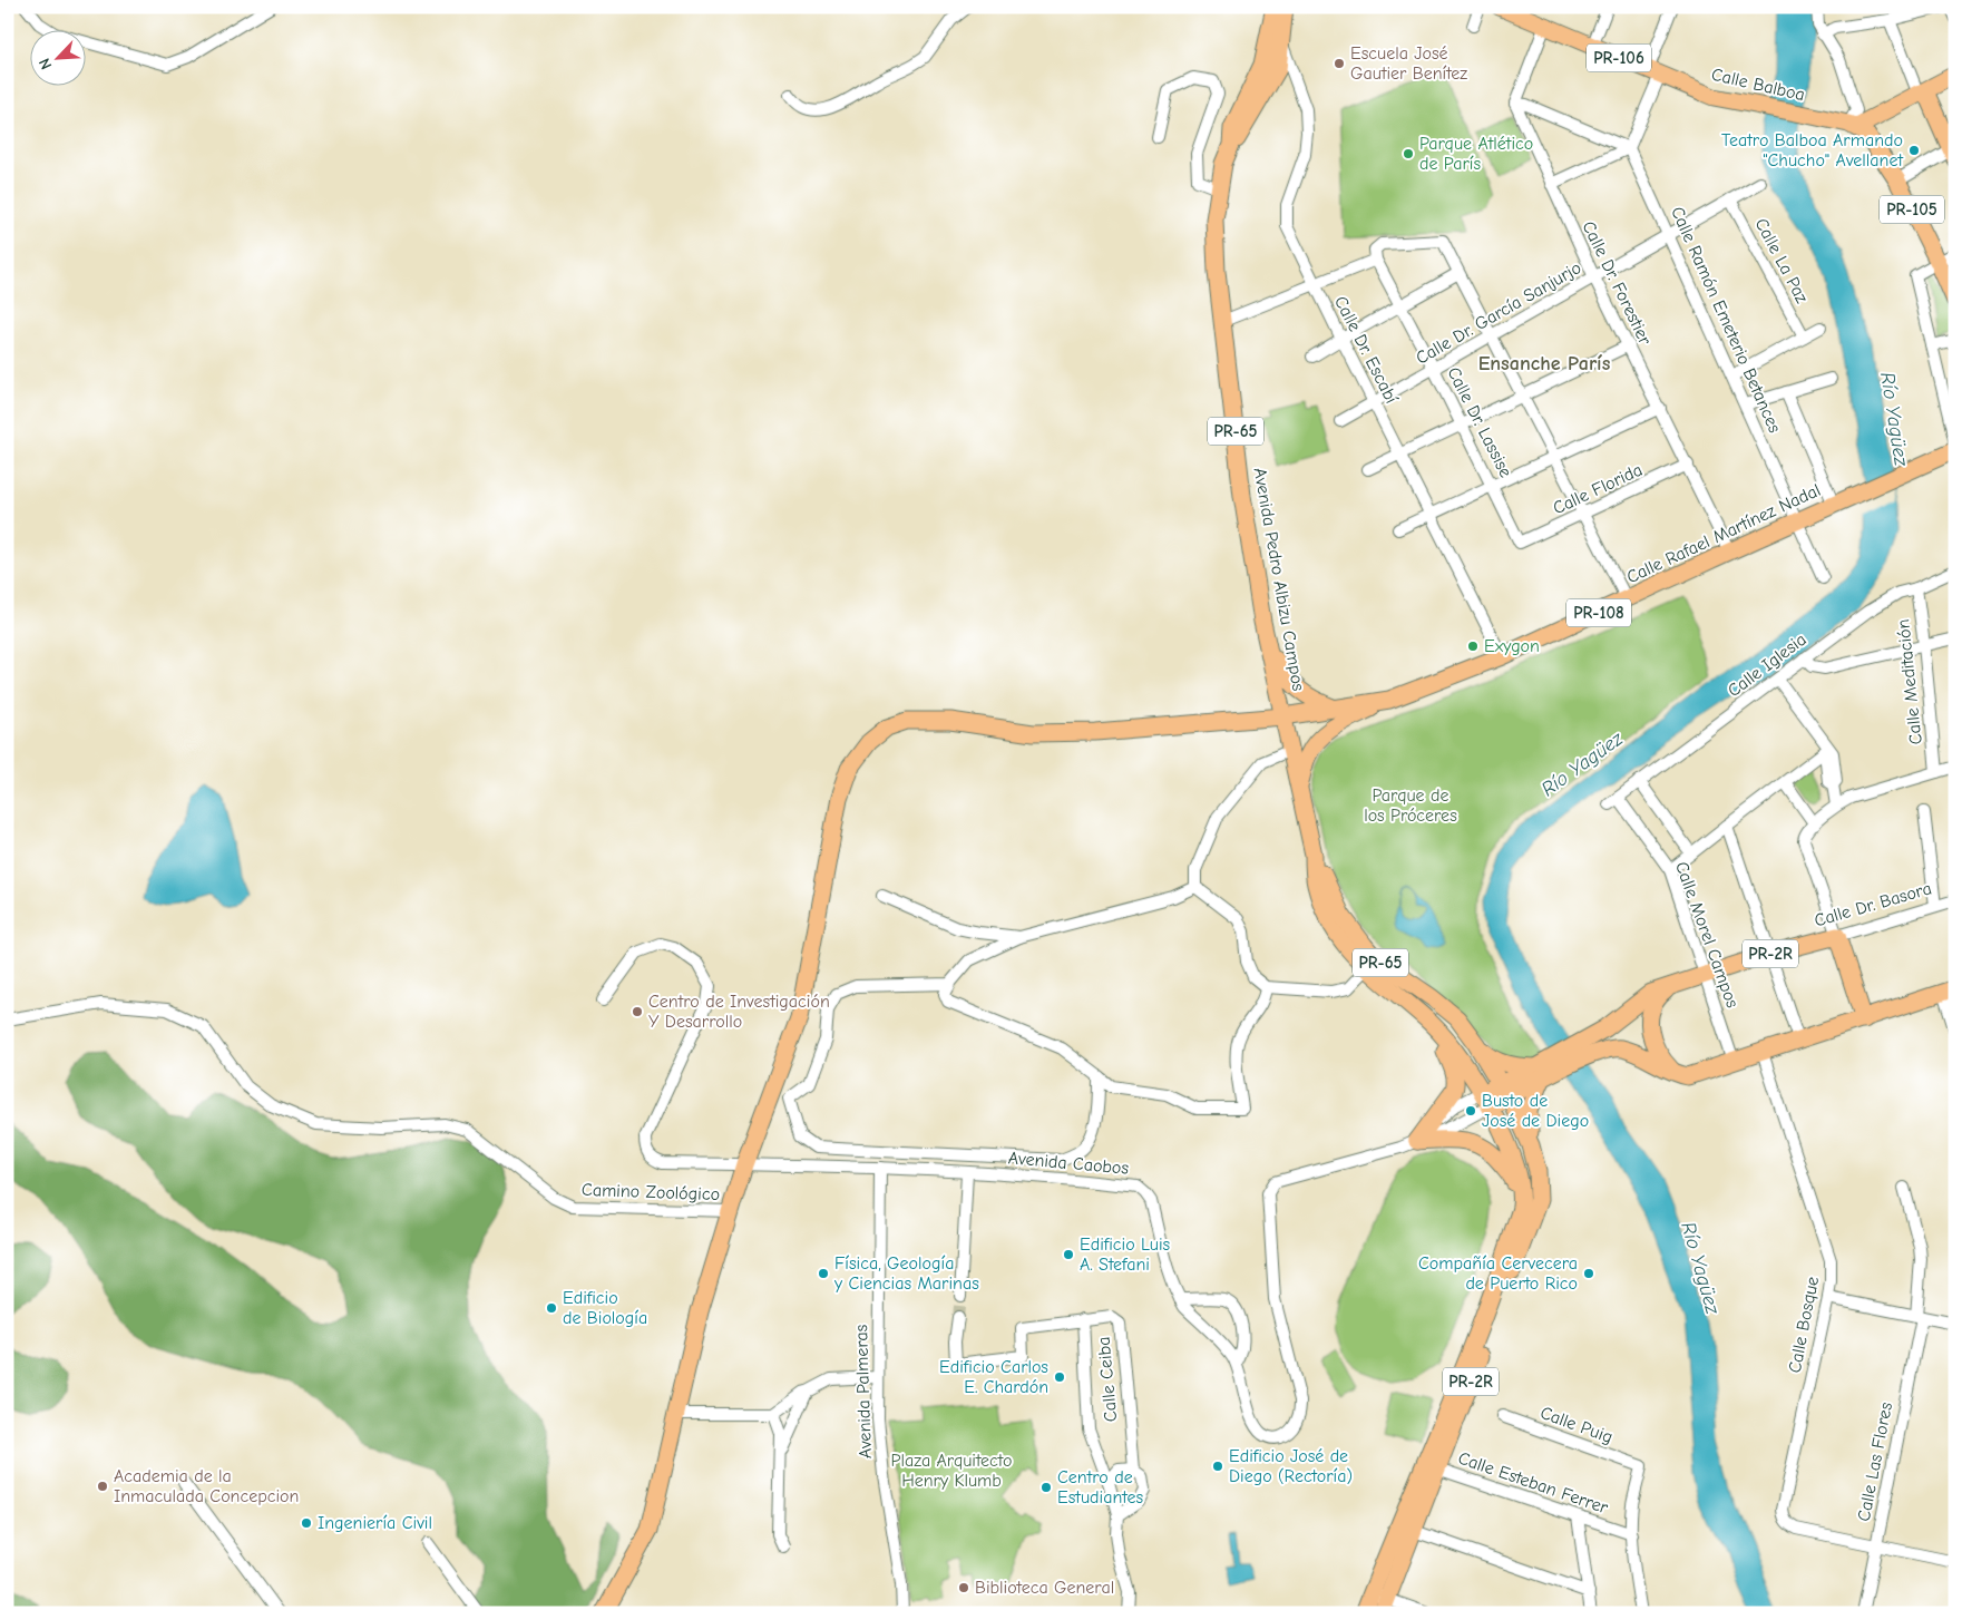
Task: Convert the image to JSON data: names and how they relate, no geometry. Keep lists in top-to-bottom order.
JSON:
{
  "streets": {
    "main road": [
      "PR-106",
      "Calle Balboa",
      "PR-105",
      "PR-65",
      "Calle Rafael Martínez Nadal",
      "Avenida Pedro Albizu Campos",
      "PR-108",
      "Calle Dr. Basora",
      "PR-2R"
    ],
    "street": [
      "Calle La Paz",
      "Calle Dr. Forestier",
      "Calle Dr. García Sanjurjo",
      "Calle Ramón Emeterio Betances",
      "Calle Dr. Escabí",
      "Calle Dr. Lassise",
      "Calle Florida",
      "Calle Iglesia",
      "Calle Meditación",
      "Calle Morel Campos",
      "Avenida Caobos",
      "Camino Zoológico",
      "Calle Bosque",
      "Calle Ceiba",
      "Avenida Palmeras",
      "Calle Puig",
      "Calle Las Flores",
      "Calle Esteban Ferrer"
    ]
  },
  "crossings": [
    ["Calle Balboa", "PR-105"],
    ["Calle La Paz", "Calle Dr. García Sanjurjo"],
    ["Calle Dr. Forestier", "Calle Dr. García Sanjurjo"],
    ["Calle Dr. Forestier", "Calle Florida"],
    ["Calle Dr. Forestier", "Calle Rafael Martínez Nadal"],
    ["Calle Dr. García Sanjurjo", "Calle Ramón Emeterio Betances"],
    ["Calle Dr. García Sanjurjo", "Calle Dr. Escabí"],
    ["Calle Dr. García Sanjurjo", "Calle Dr. Lassise"],
    ["Calle Ramón Emeterio Betances", "Calle Rafael Martínez Nadal"],
    ["Calle Dr. Escabí", "Calle Rafael Martínez Nadal"],
    ["Calle Dr. Escabí", "Avenida Pedro Albizu Campos"],
    ["Calle Dr. Lassise", "Calle Florida"],
    ["Calle Rafael Martínez Nadal", "Avenida Pedro Albizu Campos"],
    ["Calle Rafael Martínez Nadal", "PR-108"],
    ["Avenida Pedro Albizu Campos", "PR-108"],
    ["Avenida Pedro Albizu Campos", "PR-2R"],
    ["Avenida Pedro Albizu Campos", "Avenida Caobos"],
    ["PR-108", "Avenida Caobos"],
    ["PR-108", "Camino Zoológico"],
    ["Calle Iglesia", "Calle Meditación"],
    ["Calle Iglesia", "Calle Morel Campos"],
    ["Calle Dr. Basora", "Calle Morel Campos"],
    ["Calle Dr. Basora", "PR-2R"],
    ["PR-2R", "Avenida Caobos"],
    ["PR-2R", "Calle Esteban Ferrer"],
    ["Avenida Caobos", "Avenida Palmeras"],
    ["Calle Bosque", "Calle Las Flores"],
    ["Calle Puig", "Calle Esteban Ferrer"]
  ],
  "districts": ["Ensanche París"],
  "water": ["Río Yagüez"],
  "parks": ["Parque de los Próceres", "Plaza Arquitecto Henry Klumb"],
  "places": [
    "Escuela José Gautier Benítez",
    "Teatro Balboa Armando \"Chucho\" Avellanet",
    "Parque Atlético de París",
    "Exygon",
    "Centro de Investigación Y Desarrollo",
    "Busto de José de Diego",
    "Edificio Luis A. Stefani",
    "Física, Geología y Ciencias Marinas",
    "Compañía Cervecera de Puerto Rico",
    "Edificio de Biología",
    "Edificio Carlos E. Chardón",
    "Edificio José de Diego (Rectoría)",
    "Academia de la Inmaculada Concepcion",
    "Centro de Estudiantes",
    "Ingeniería Civil",
    "Biblioteca General"
  ],
  "north": "bottom left"
}
